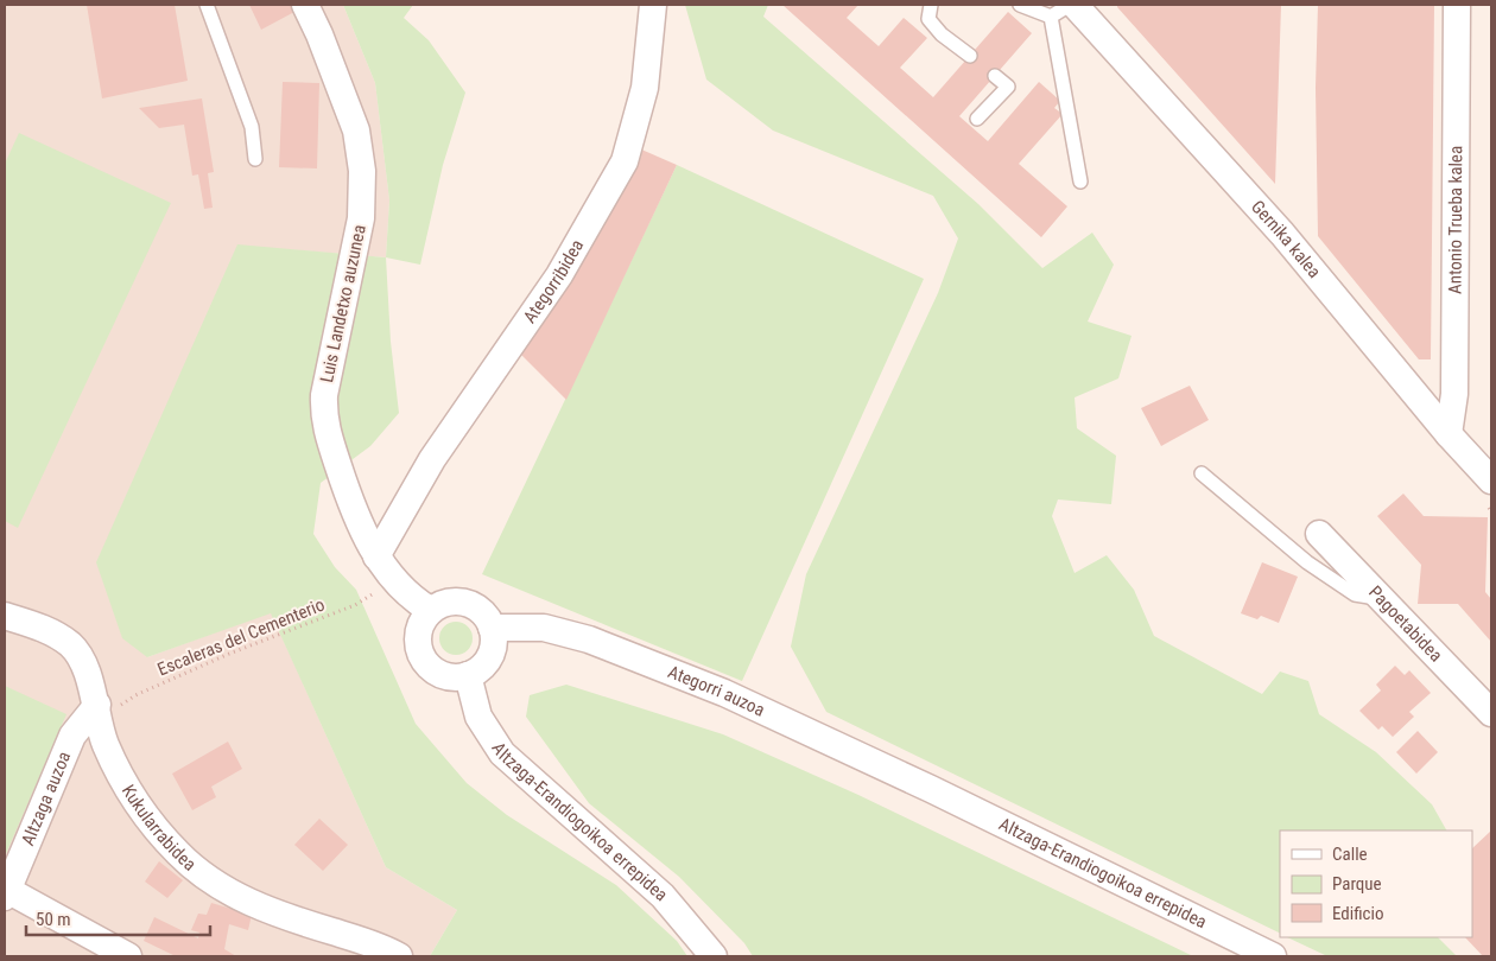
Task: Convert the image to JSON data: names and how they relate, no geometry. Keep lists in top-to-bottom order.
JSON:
{
  "streets": {
    "street": [
      "Antonio Trueba kalea",
      "Gernika kalea",
      "Ategorribidea",
      "Luis Landetxo auzunea",
      "Pagoetabidea",
      "Ategorri auzoa",
      "Altzaga auzoa",
      "Altzaga-Erandiogoikoa errepidea",
      "Kukularrabidea"
    ],
    "path": ["Escaleras del Cementerio"]
  },
  "crossings": [
    ["Antonio Trueba kalea", "Gernika kalea"],
    ["Ategorribidea", "Luis Landetxo auzunea"],
    ["Luis Landetxo auzunea", "Escaleras del Cementerio"],
    ["Luis Landetxo auzunea", "Ategorri auzoa"],
    ["Luis Landetxo auzunea", "Altzaga-Erandiogoikoa errepidea"],
    ["Escaleras del Cementerio", "Altzaga auzoa"],
    ["Escaleras del Cementerio", "Kukularrabidea"],
    ["Ategorri auzoa", "Altzaga-Erandiogoikoa errepidea"],
    ["Altzaga auzoa", "Kukularrabidea"]
  ],
  "legend": ["Calle", "Parque", "Edificio"],
  "scale_bar": "50 m"
}
